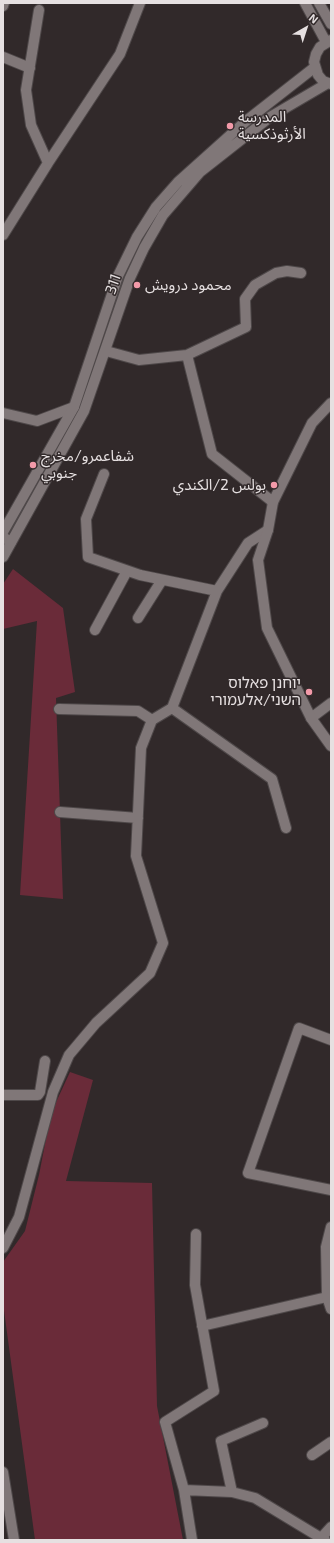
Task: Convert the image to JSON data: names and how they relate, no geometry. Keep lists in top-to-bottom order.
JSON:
{
  "streets": {
    "street": ["311"]
  },
  "places": [
    "المدرسة الأرثوذكسية",
    "محمود درويش",
    "شفاعمرو/مخرج جنوبي",
    "بولس 2/الكندي",
    "יוחנן פאלוס השני/אלעמורי"
  ],
  "north": "top right"
}
